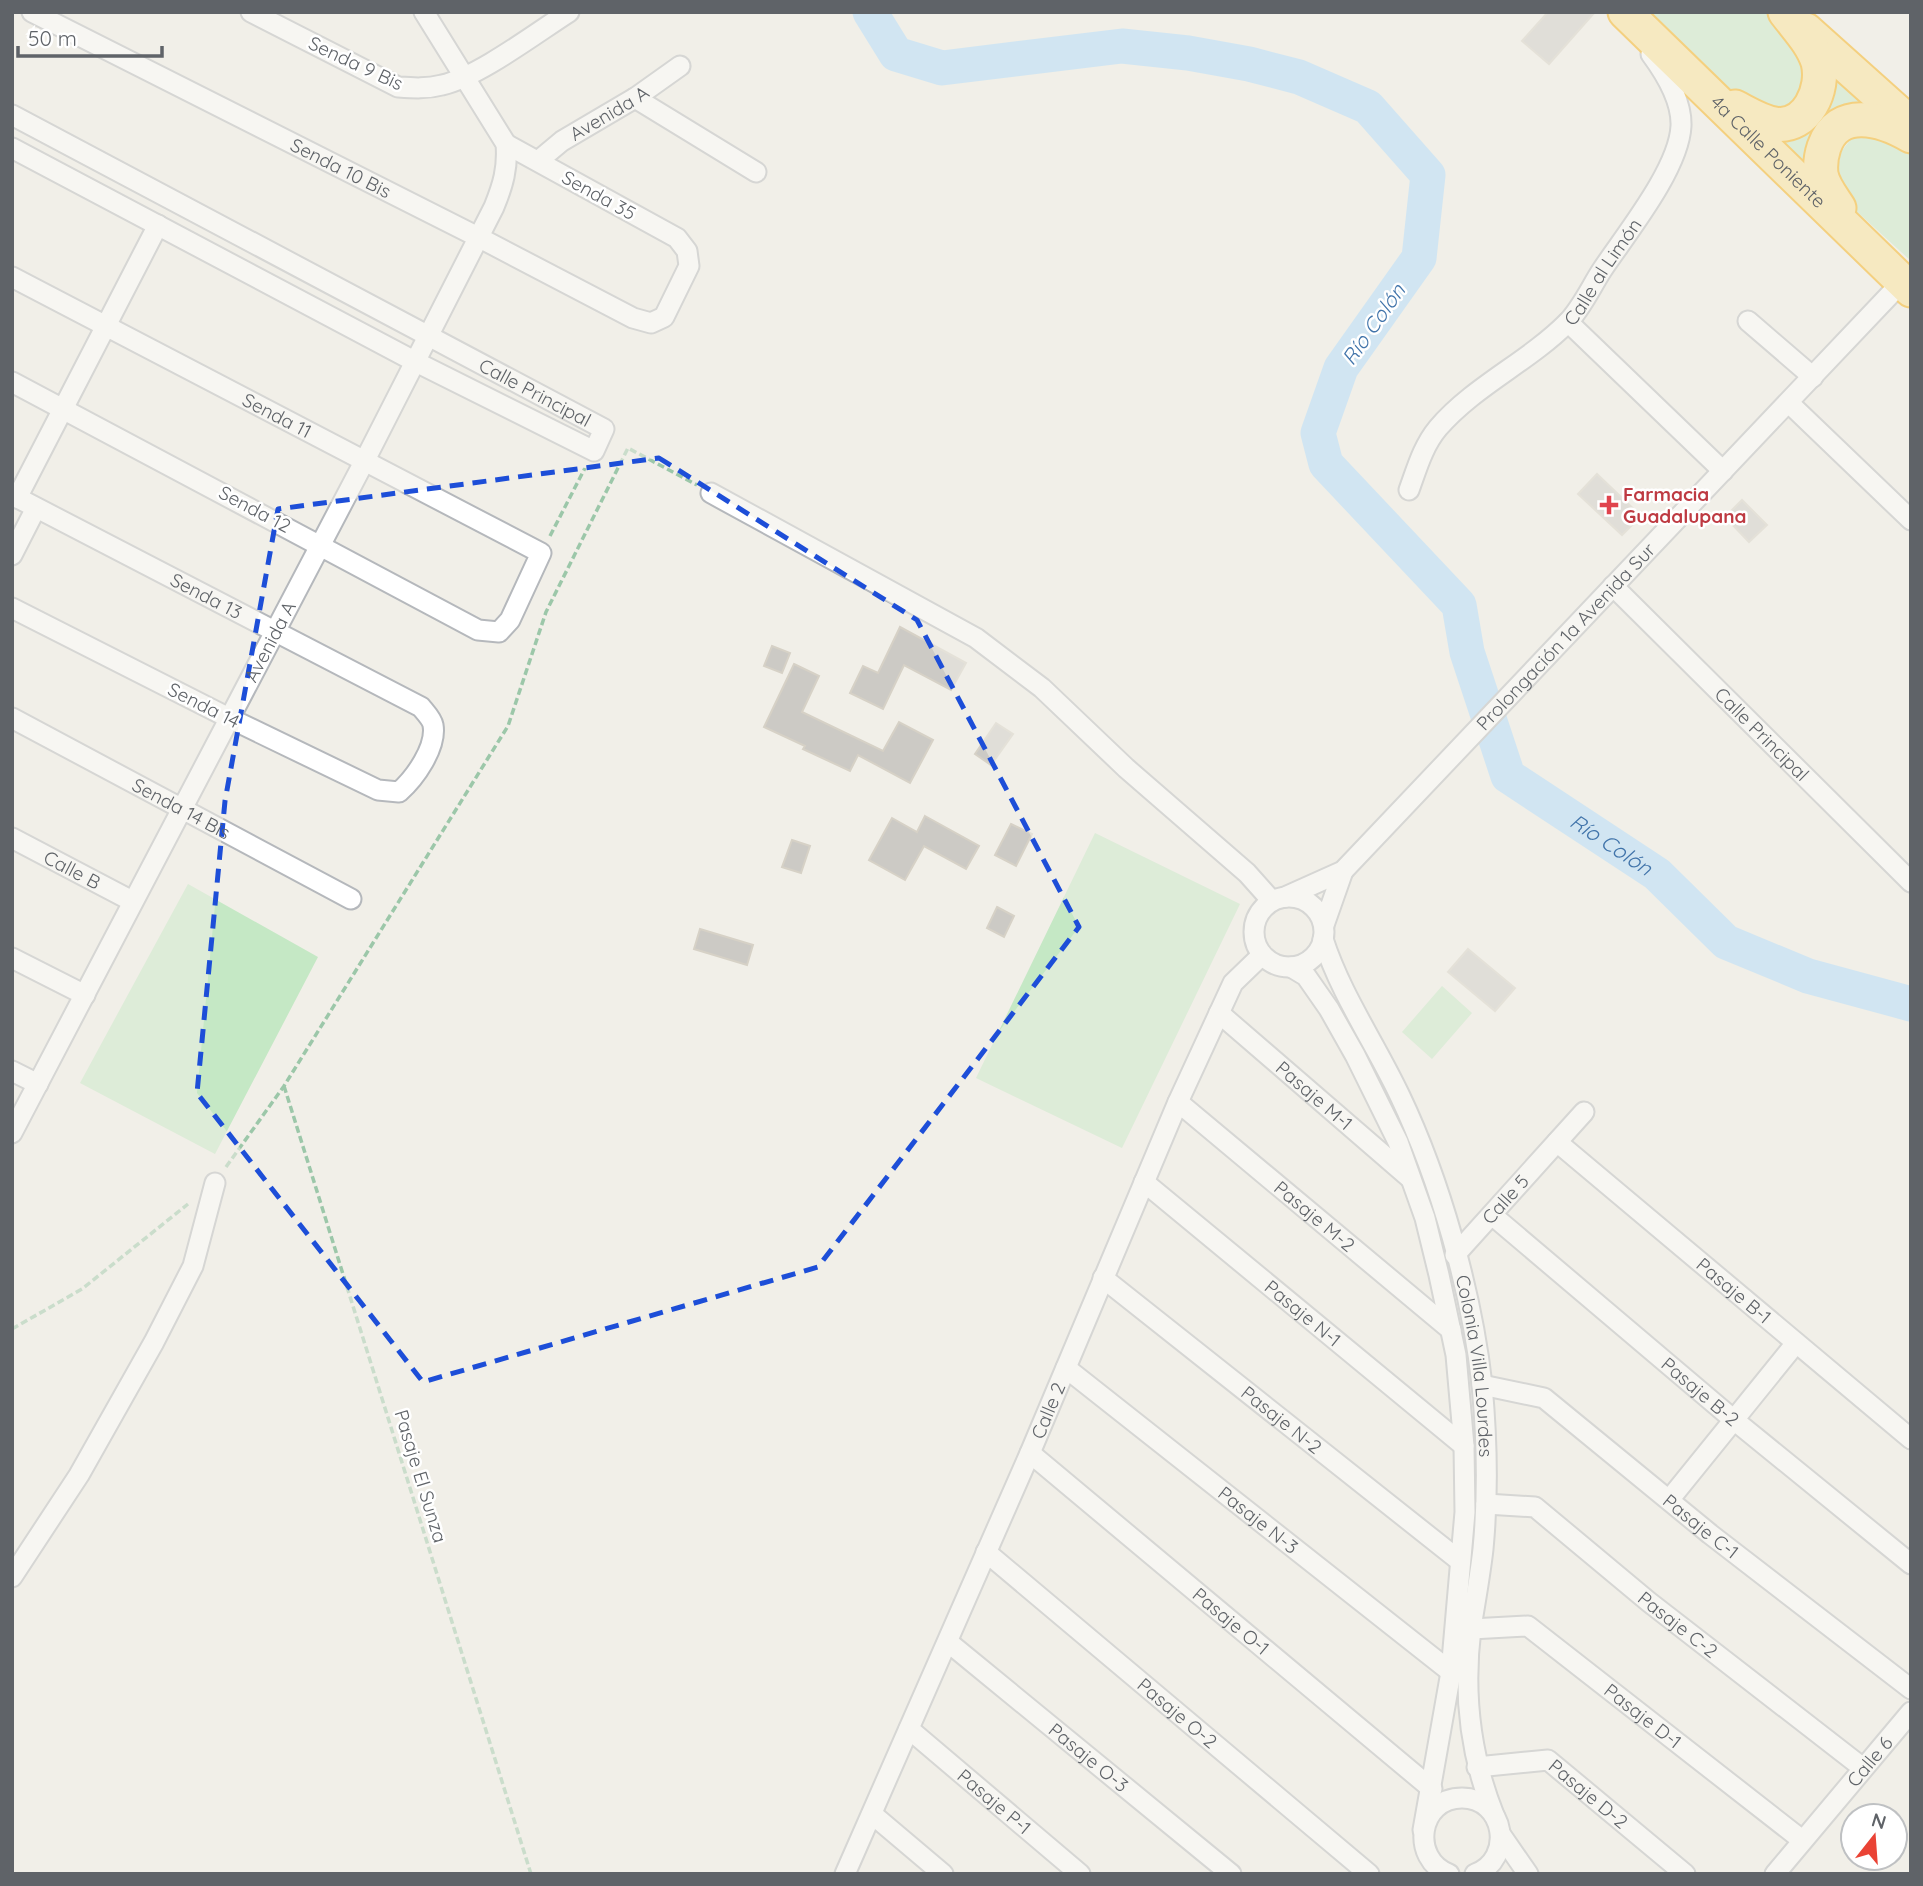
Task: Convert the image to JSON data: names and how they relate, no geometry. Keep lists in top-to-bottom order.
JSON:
{
  "streets": {
    "highway": ["4a Calle Poniente"],
    "street": [
      "Senda 9 Bis",
      "Avenida A",
      "Senda 10 Bis",
      "Senda 35",
      "Calle al Limón",
      "Calle Principal",
      "Senda 11",
      "Senda 12",
      "Senda 13",
      "Prolongación 1a Avenida Sur",
      "Senda 14",
      "Senda 14 Bis",
      "Calle B",
      "Pasaje M-1",
      "Calle 5",
      "Pasaje M-2",
      "Pasaje B-1",
      "Pasaje N-1",
      "Colonia Villa Lourdes",
      "Pasaje B-2",
      "Calle 2",
      "Pasaje N-2",
      "Pasaje N-3",
      "Pasaje C-1",
      "Pasaje O-1",
      "Pasaje C-2",
      "Pasaje O-2",
      "Pasaje D-1",
      "Pasaje O-3",
      "Calle 6",
      "Pasaje D-2",
      "Pasaje P-1"
    ],
    "path": ["Pasaje El Sunza"]
  },
  "crossings": [
    ["Avenida A", "Senda 10 Bis"],
    ["Avenida A", "Senda 35"],
    ["Avenida A", "Calle Principal"],
    ["Avenida A", "Senda 11"],
    ["Avenida A", "Senda 12"],
    ["Avenida A", "Senda 13"],
    ["Avenida A", "Senda 14"],
    ["Avenida A", "Senda 14 Bis"],
    ["Avenida A", "Calle B"],
    ["4a Calle Poniente", "Calle al Limón"],
    ["4a Calle Poniente", "Prolongación 1a Avenida Sur"],
    ["Senda 10 Bis", "Senda 35"],
    ["Calle Principal", "Prolongación 1a Avenida Sur"],
    ["Senda 11", "Senda 12"],
    ["Senda 13", "Senda 14"],
    ["Prolongación 1a Avenida Sur", "Colonia Villa Lourdes"],
    ["Prolongación 1a Avenida Sur", "Calle 2"],
    ["Pasaje M-1", "Colonia Villa Lourdes"],
    ["Pasaje M-1", "Calle 2"],
    ["Calle 5", "Pasaje B-1"],
    ["Calle 5", "Colonia Villa Lourdes"],
    ["Calle 5", "Pasaje B-2"],
    ["Pasaje M-2", "Colonia Villa Lourdes"],
    ["Pasaje M-2", "Calle 2"],
    ["Pasaje N-1", "Colonia Villa Lourdes"],
    ["Pasaje N-1", "Calle 2"],
    ["Colonia Villa Lourdes", "Calle 2"],
    ["Colonia Villa Lourdes", "Pasaje N-2"],
    ["Colonia Villa Lourdes", "Pasaje N-3"],
    ["Colonia Villa Lourdes", "Pasaje C-1"],
    ["Colonia Villa Lourdes", "Pasaje O-1"],
    ["Colonia Villa Lourdes", "Pasaje C-2"],
    ["Colonia Villa Lourdes", "Pasaje D-1"],
    ["Colonia Villa Lourdes", "Pasaje D-2"],
    ["Calle 2", "Pasaje N-2"],
    ["Calle 2", "Pasaje N-3"],
    ["Calle 2", "Pasaje O-1"],
    ["Calle 2", "Pasaje O-2"],
    ["Calle 2", "Pasaje O-3"],
    ["Calle 2", "Pasaje P-1"],
    ["Pasaje C-2", "Calle 6"],
    ["Pasaje D-1", "Calle 6"]
  ],
  "water": ["Río Colón"],
  "places": {
    "health": ["Farmacia Guadalupana"]
  },
  "scale_bar": "50 m",
  "north": "top"
}
